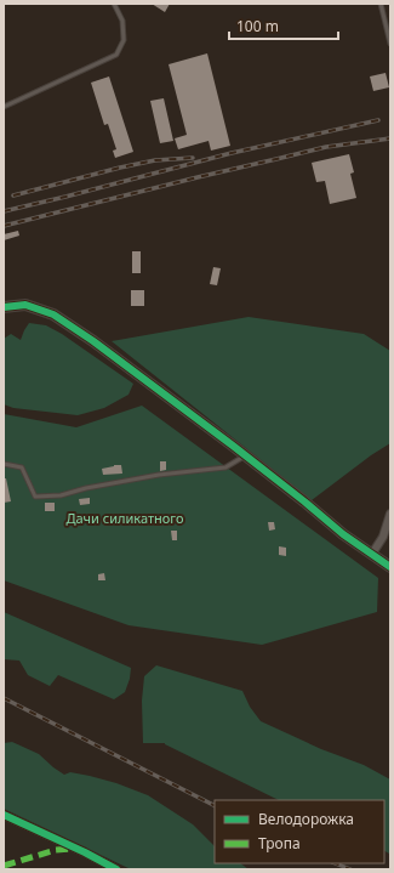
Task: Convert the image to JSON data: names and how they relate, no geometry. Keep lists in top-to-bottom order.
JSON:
{
  "parks": ["Дачи силикатного"],
  "legend": ["Велодорожка", "Тропа"],
  "scale_bar": "100 m"
}
